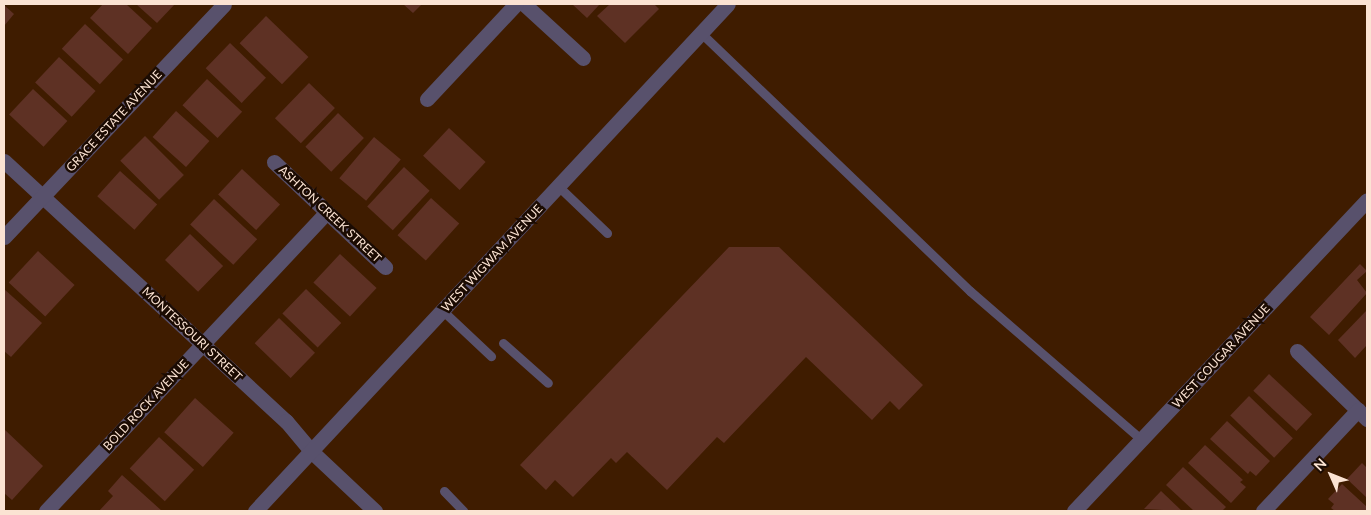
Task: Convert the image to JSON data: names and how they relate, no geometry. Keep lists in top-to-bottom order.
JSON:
{
  "streets": {
    "street": [
      "GRACE ESTATE AVENUE",
      "ASHTON CREEK STREET",
      "WEST WIGWAM AVENUE",
      "MONTESSOURI STREET",
      "WEST COUGAR AVENUE",
      "BOLD ROCK AVENUE"
    ]
  },
  "crossings": [
    ["GRACE ESTATE AVENUE", "MONTESSOURI STREET"],
    ["ASHTON CREEK STREET", "BOLD ROCK AVENUE"],
    ["WEST WIGWAM AVENUE", "MONTESSOURI STREET"],
    ["MONTESSOURI STREET", "BOLD ROCK AVENUE"]
  ],
  "north": "top left"
}
